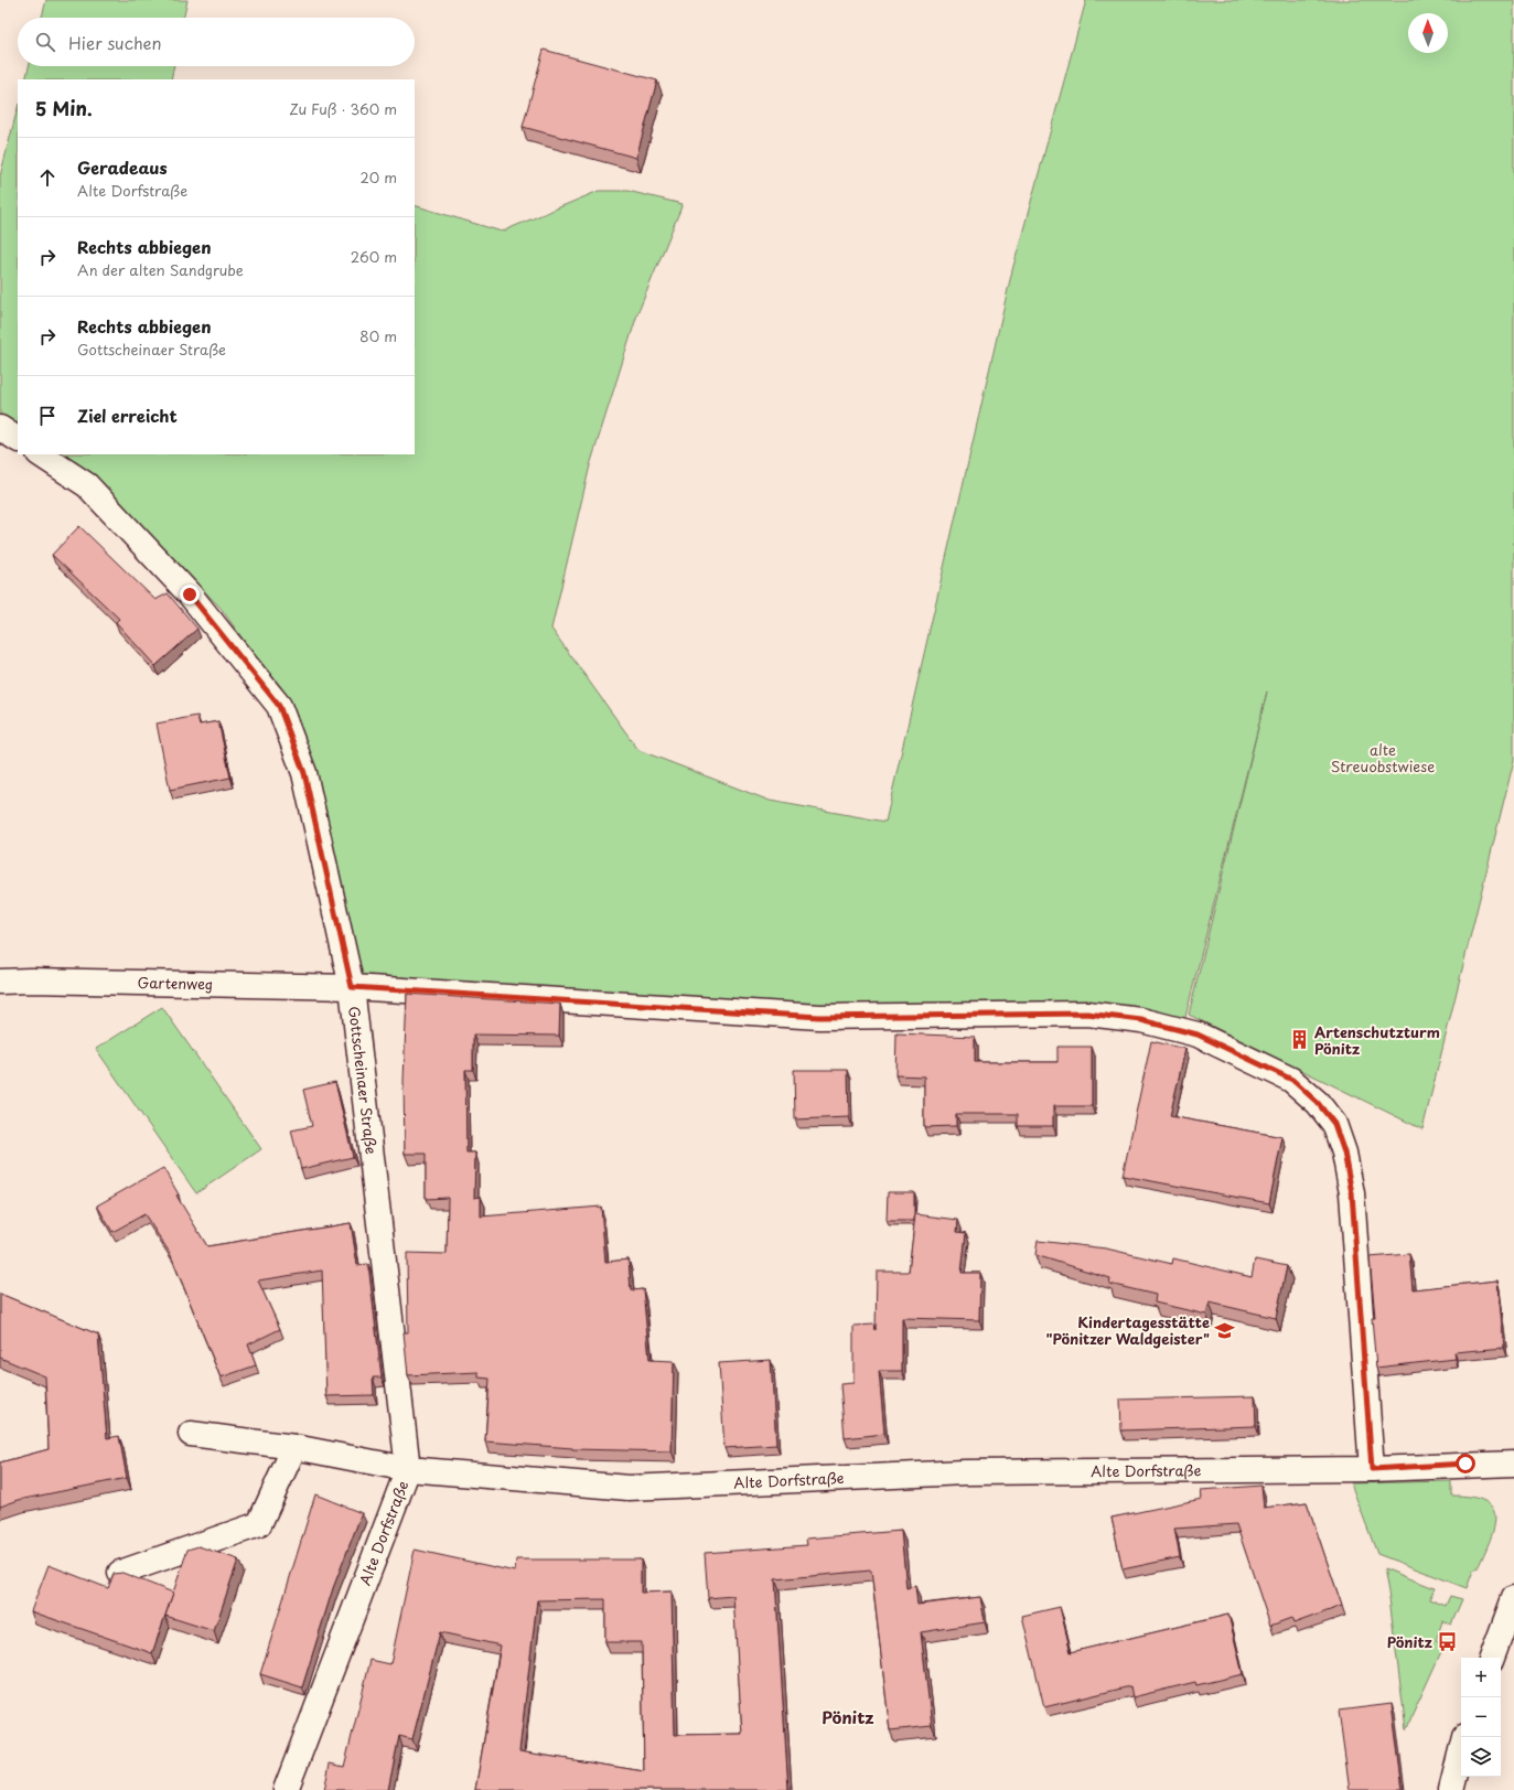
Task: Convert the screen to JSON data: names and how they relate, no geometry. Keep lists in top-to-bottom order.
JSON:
{
  "streets": {
    "street": ["Gartenweg", "Gottscheinaer Straße", "Alte Dorfstraße"]
  },
  "crossings": [
    ["Gartenweg", "Gottscheinaer Straße"],
    ["Gartenweg", "Alte Dorfstraße"],
    ["Gottscheinaer Straße", "Alte Dorfstraße"]
  ],
  "districts": ["Pönitz"],
  "parks": ["alte Streuobstwiese"],
  "places": {
    "building": ["Artenschutzturm Pönitz"],
    "school or university": ["Kindertagesstätte \"Pönitzer Waldgeister\""],
    "bus stop": ["Pönitz"]
  },
  "north": "top",
  "page": {
    "search": "Hier suchen",
    "heading": ["5 Min.", "Zu Fuß · 360 m"],
    "list": [
      ["Geradeaus", "Alte Dorfstraße", "20 m"],
      ["Rechts abbiegen", "An der alten Sandgrube", "260 m"],
      ["Rechts abbiegen", "Gottscheinaer Straße", "80 m"],
      "Ziel erreicht"
    ],
    "map_buttons": ["+", "−"]
  }
}
